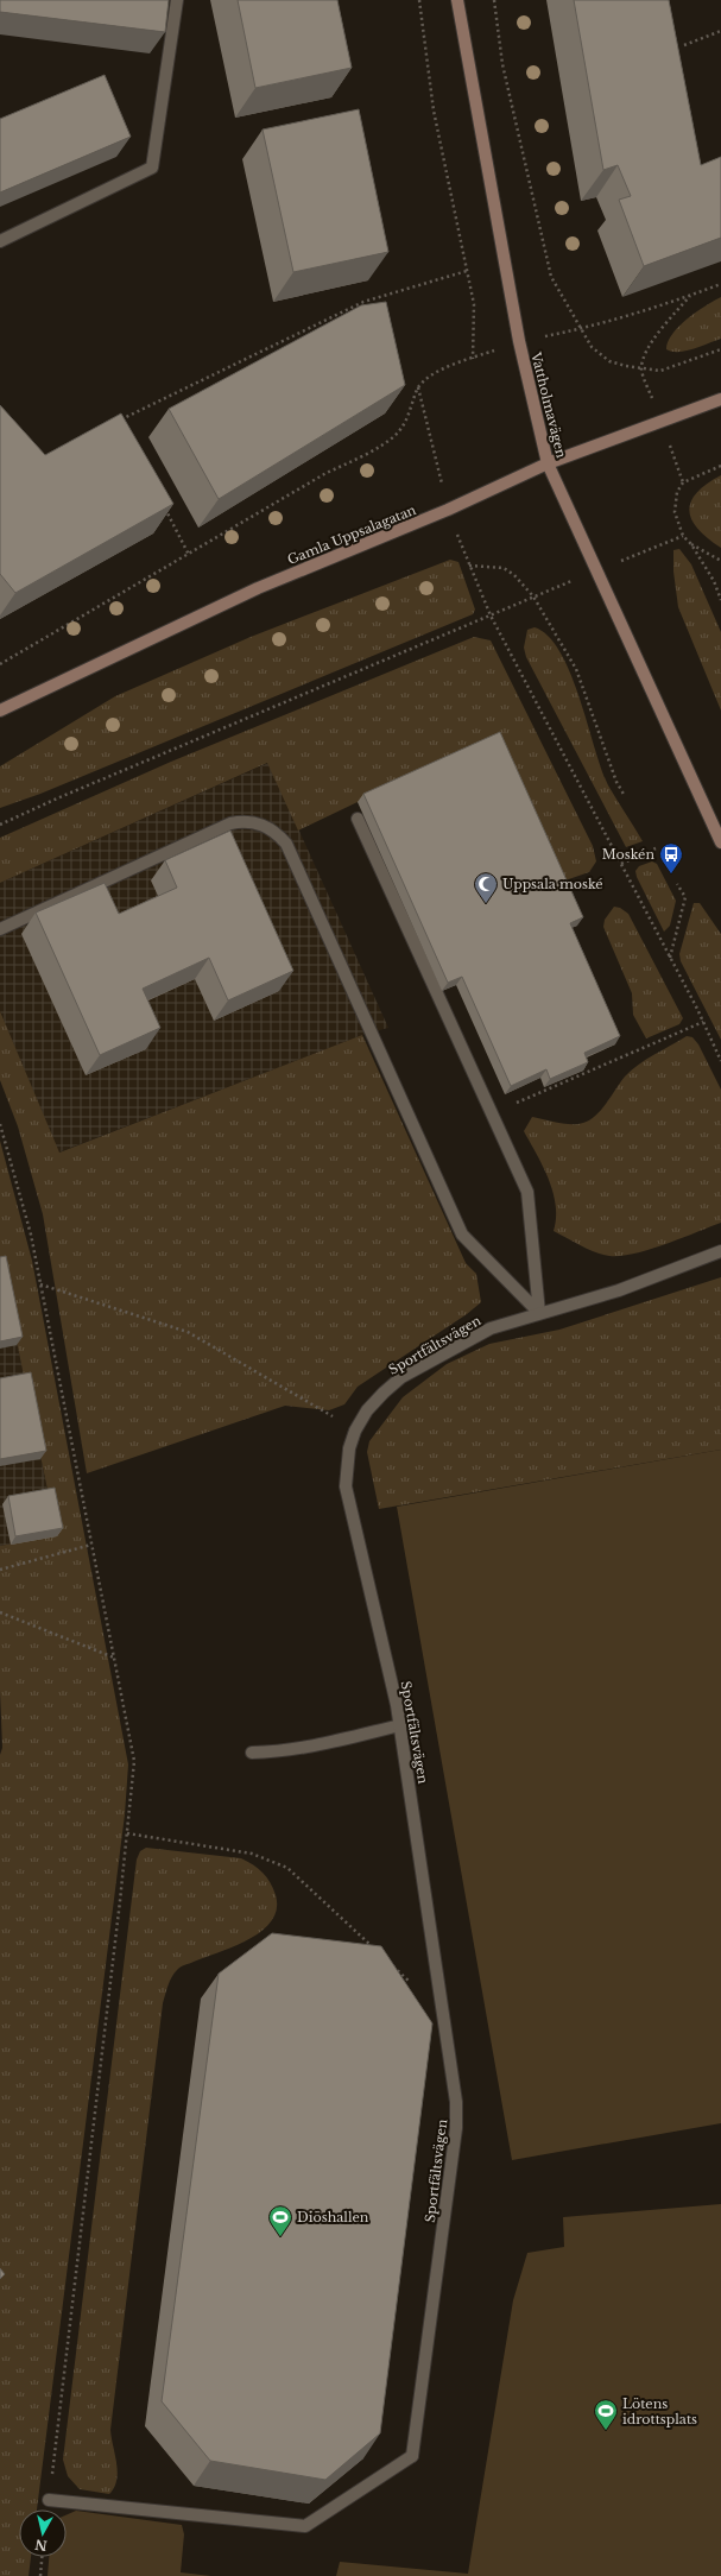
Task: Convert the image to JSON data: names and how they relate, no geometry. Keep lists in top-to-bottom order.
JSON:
{
  "streets": {
    "street": ["Vattholmavägen", "Gamla Uppsalagatan", "Sportfältsvägen"]
  },
  "crossings": [
    ["Vattholmavägen", "Gamla Uppsalagatan"]
  ],
  "places": {
    "bus stop": ["Moskén"],
    "mosque": ["Uppsala moské"],
    "sports": ["Diöshallen", "Lötens idrottsplats"]
  },
  "north": "bottom"
}
